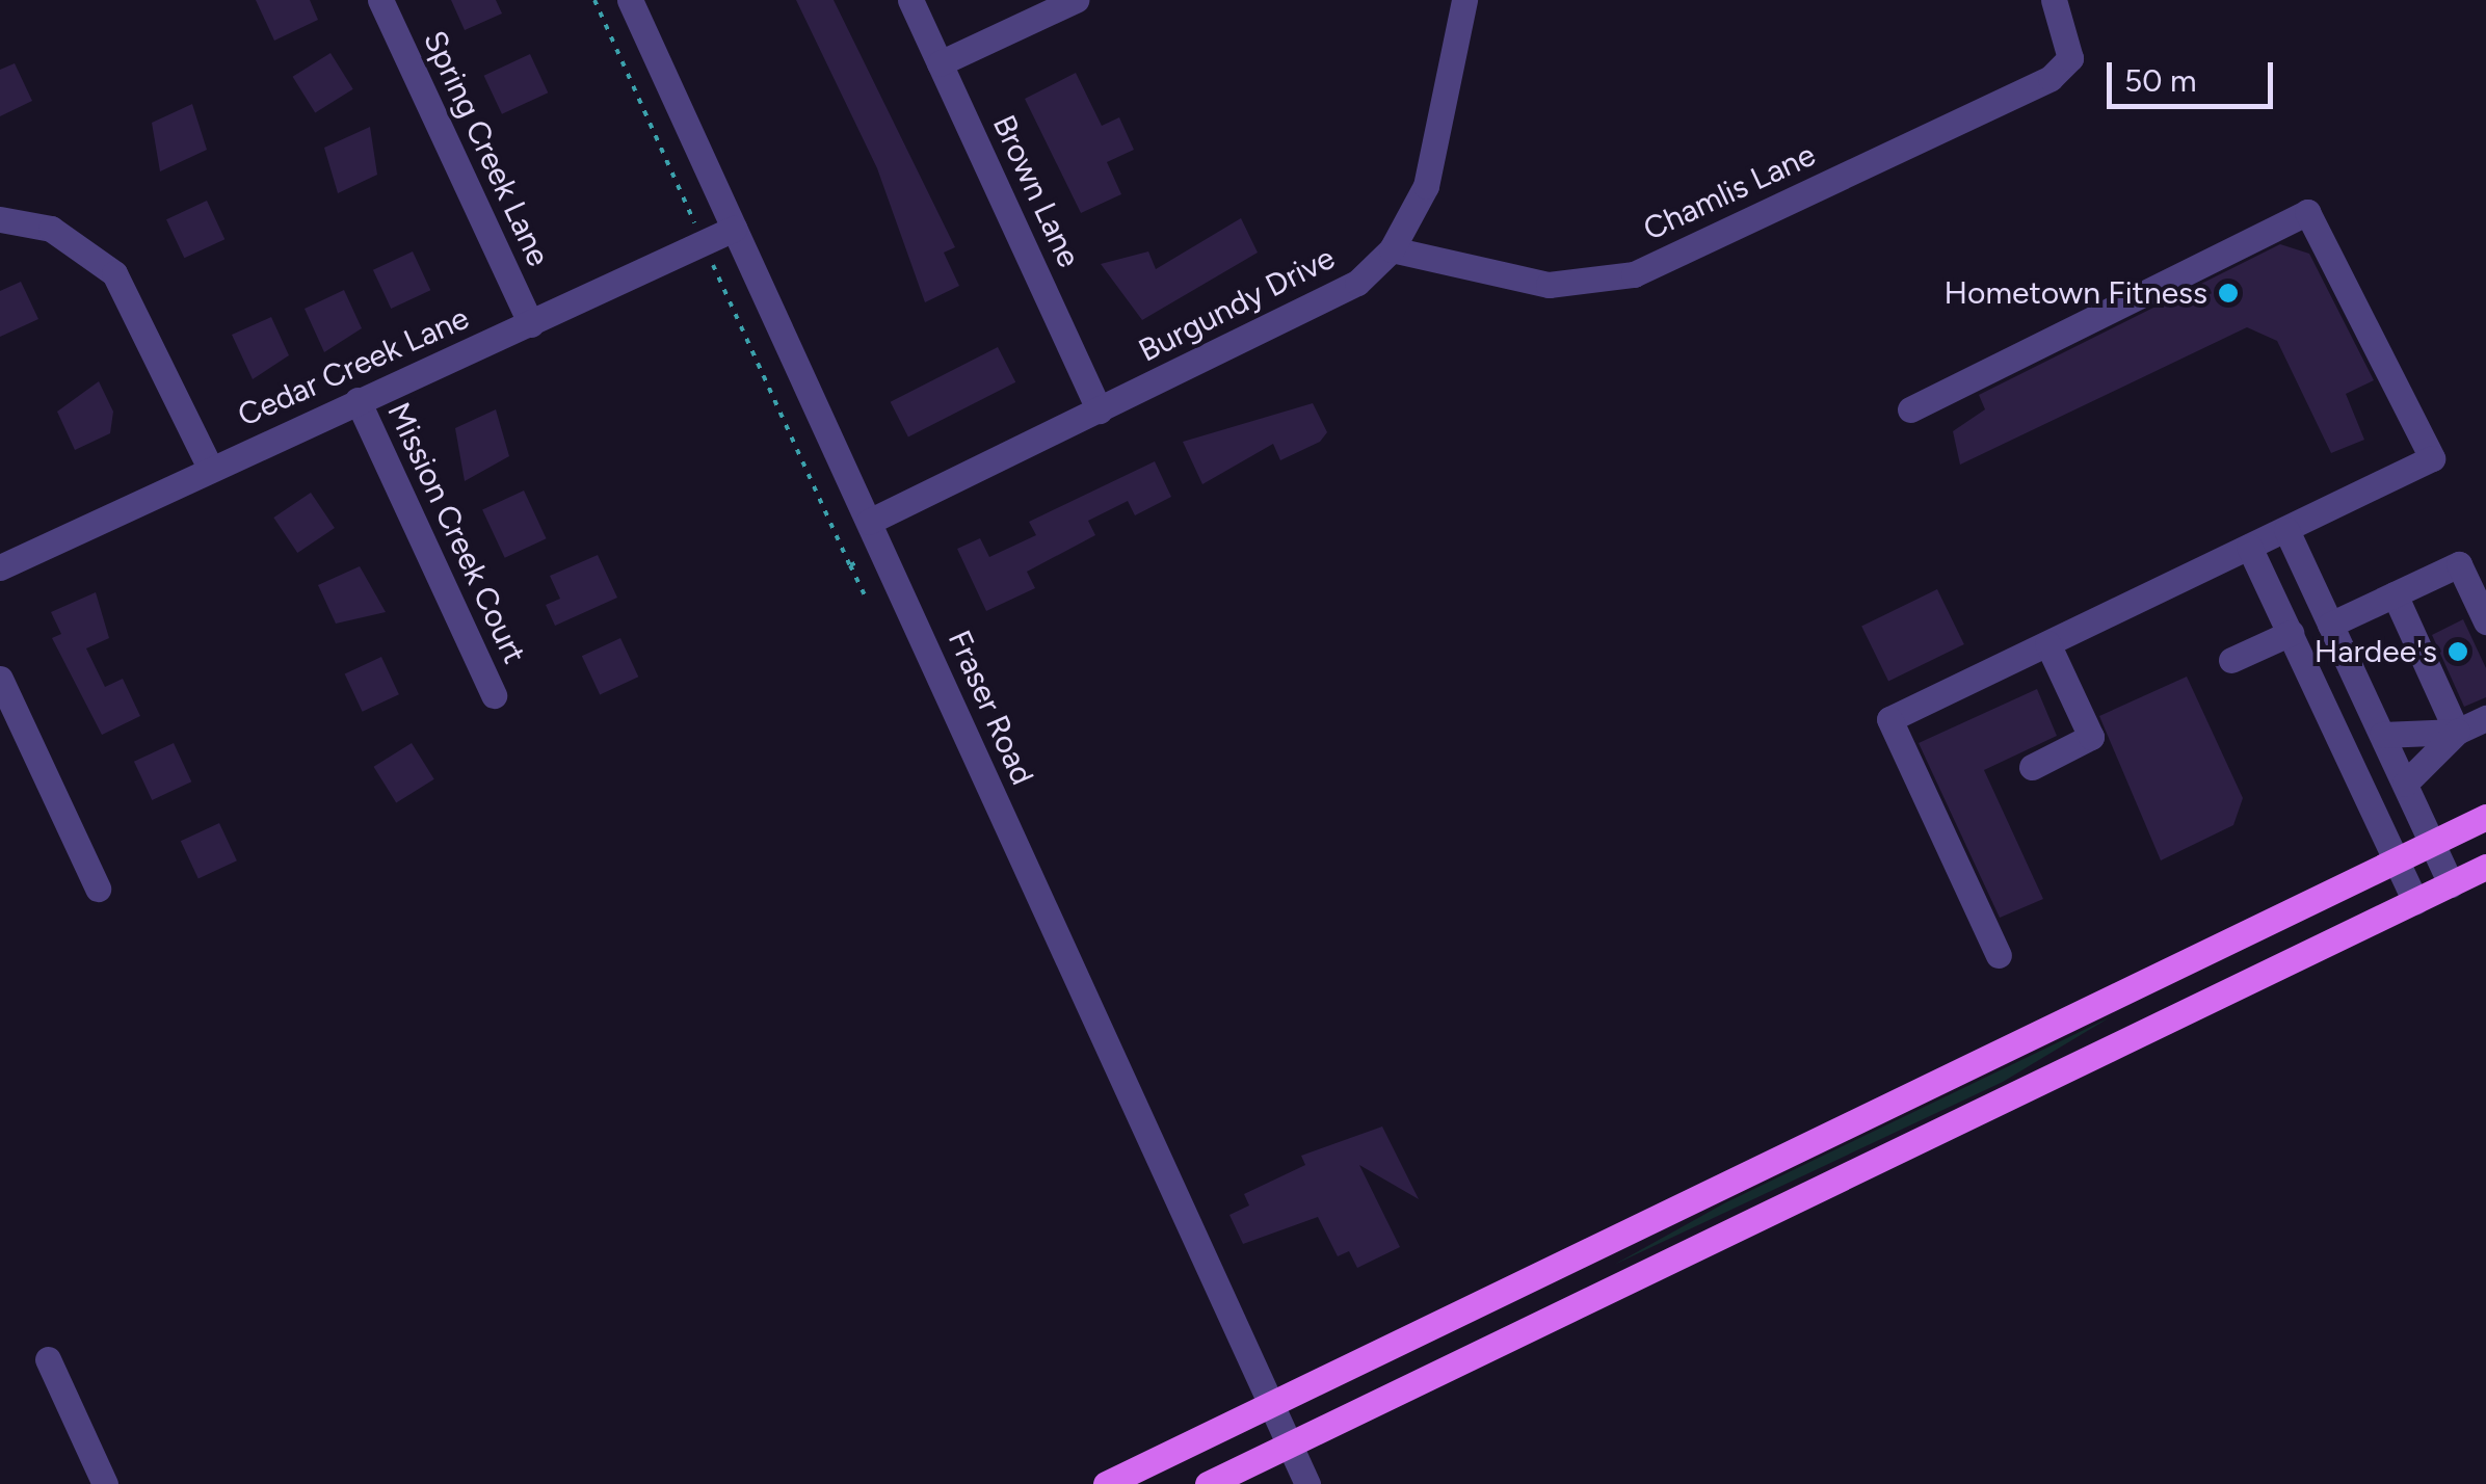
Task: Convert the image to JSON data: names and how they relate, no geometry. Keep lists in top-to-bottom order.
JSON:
{
  "streets": {
    "street": [
      "Spring Creek Lane",
      "Brown Lane",
      "Chamlis Lane",
      "Burgundy Drive",
      "Cedar Creek Lane",
      "Mission Creek Court",
      "Fraser Road"
    ]
  },
  "crossings": [
    ["Spring Creek Lane", "Cedar Creek Lane"],
    ["Brown Lane", "Burgundy Drive"],
    ["Chamlis Lane", "Burgundy Drive"],
    ["Burgundy Drive", "Fraser Road"],
    ["Cedar Creek Lane", "Mission Creek Court"],
    ["Cedar Creek Lane", "Fraser Road"]
  ],
  "places": ["Hometown Fitness", "Hardee's"],
  "scale_bar": "50 m"
}
